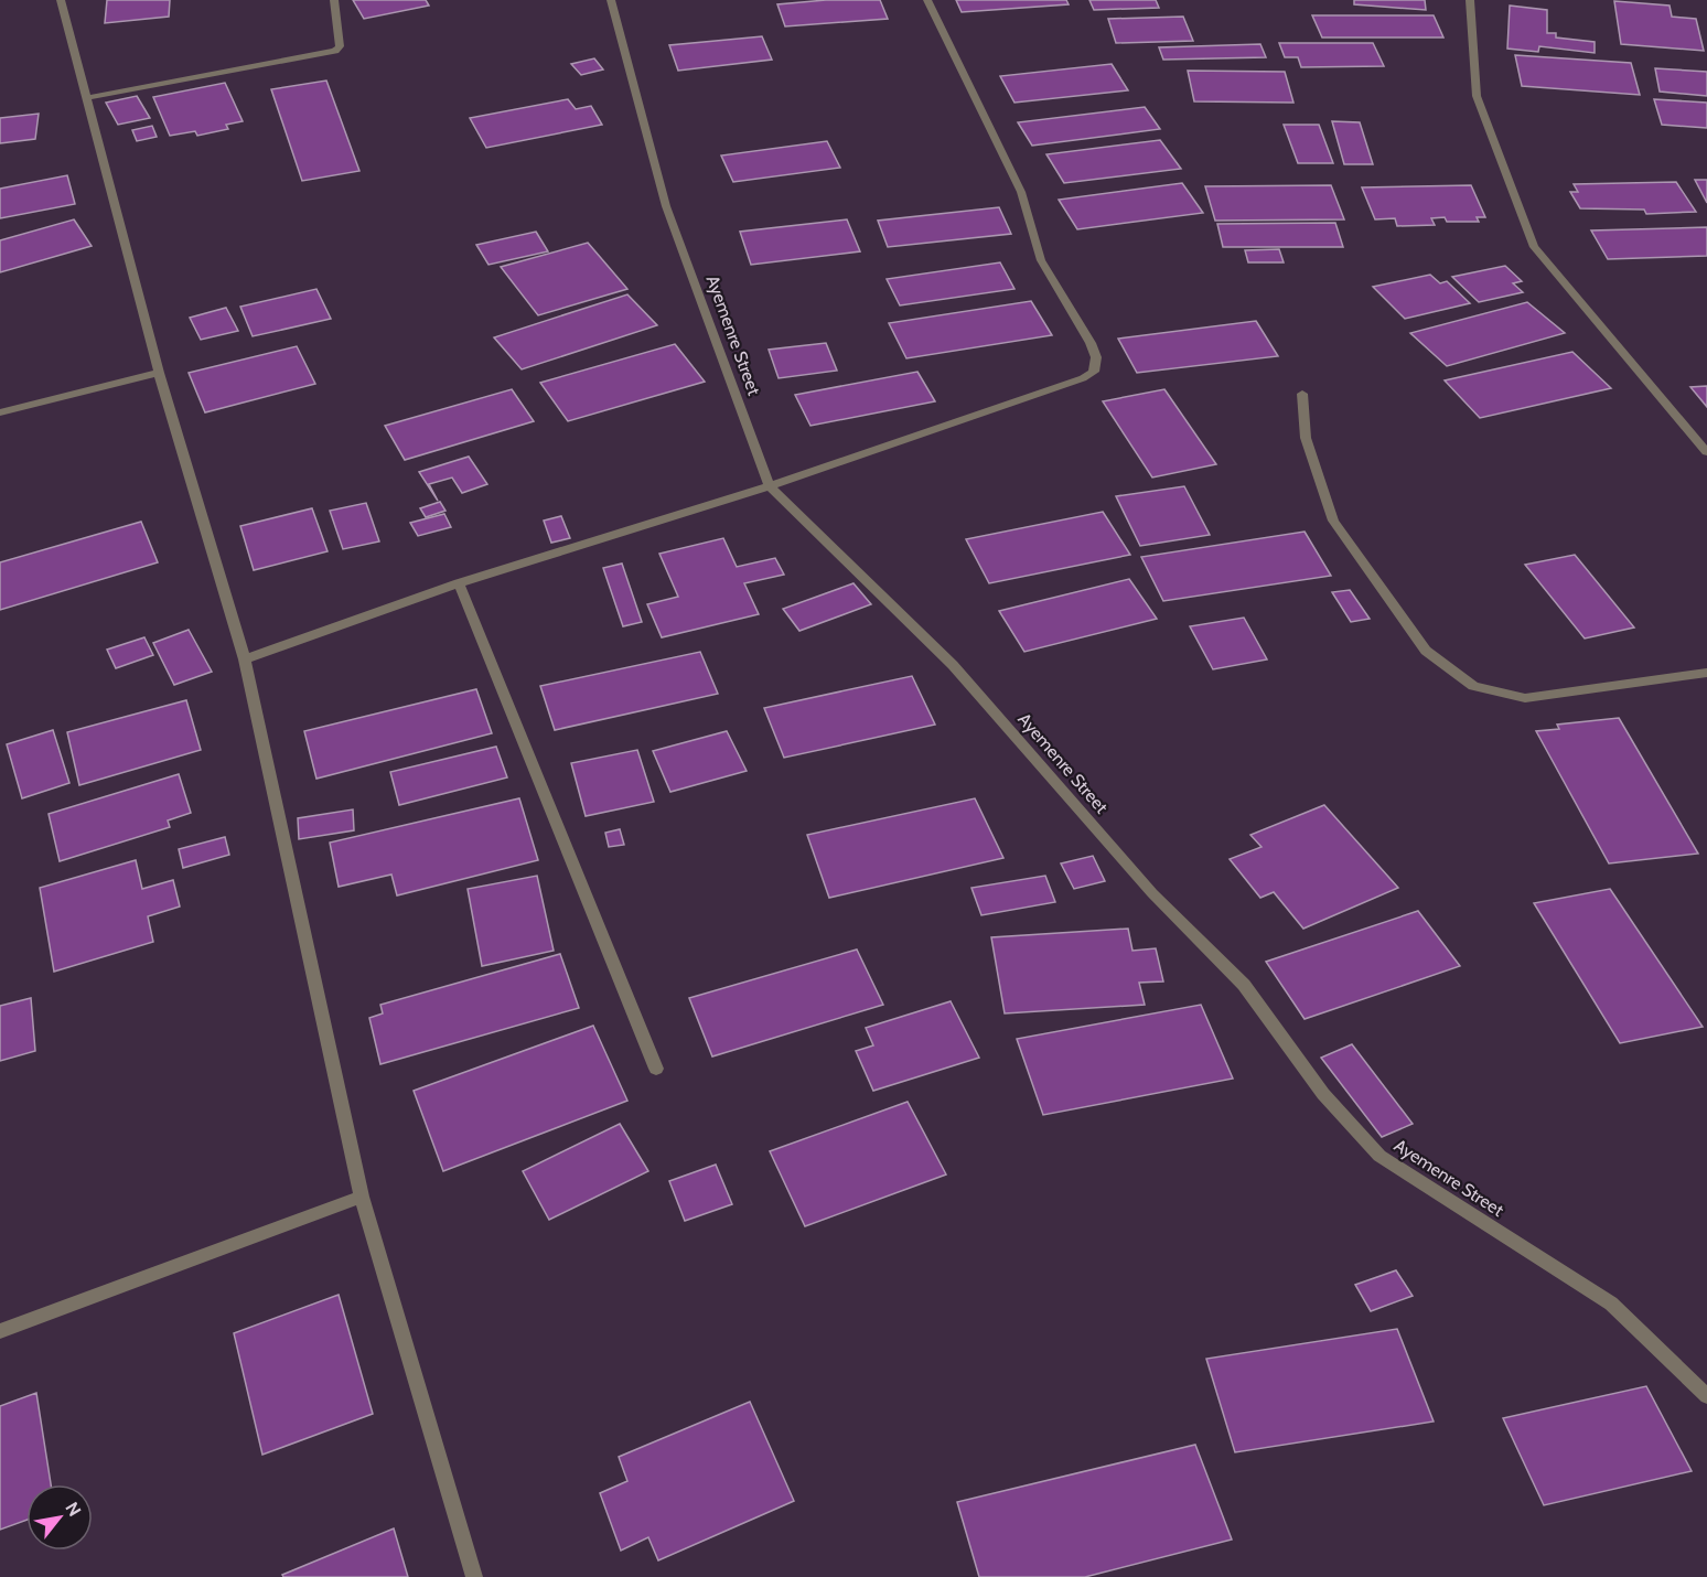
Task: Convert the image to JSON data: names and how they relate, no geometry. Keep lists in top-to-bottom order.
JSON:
{
  "streets": {
    "street": ["Ayemenre Street"]
  },
  "north": "top right"
}
